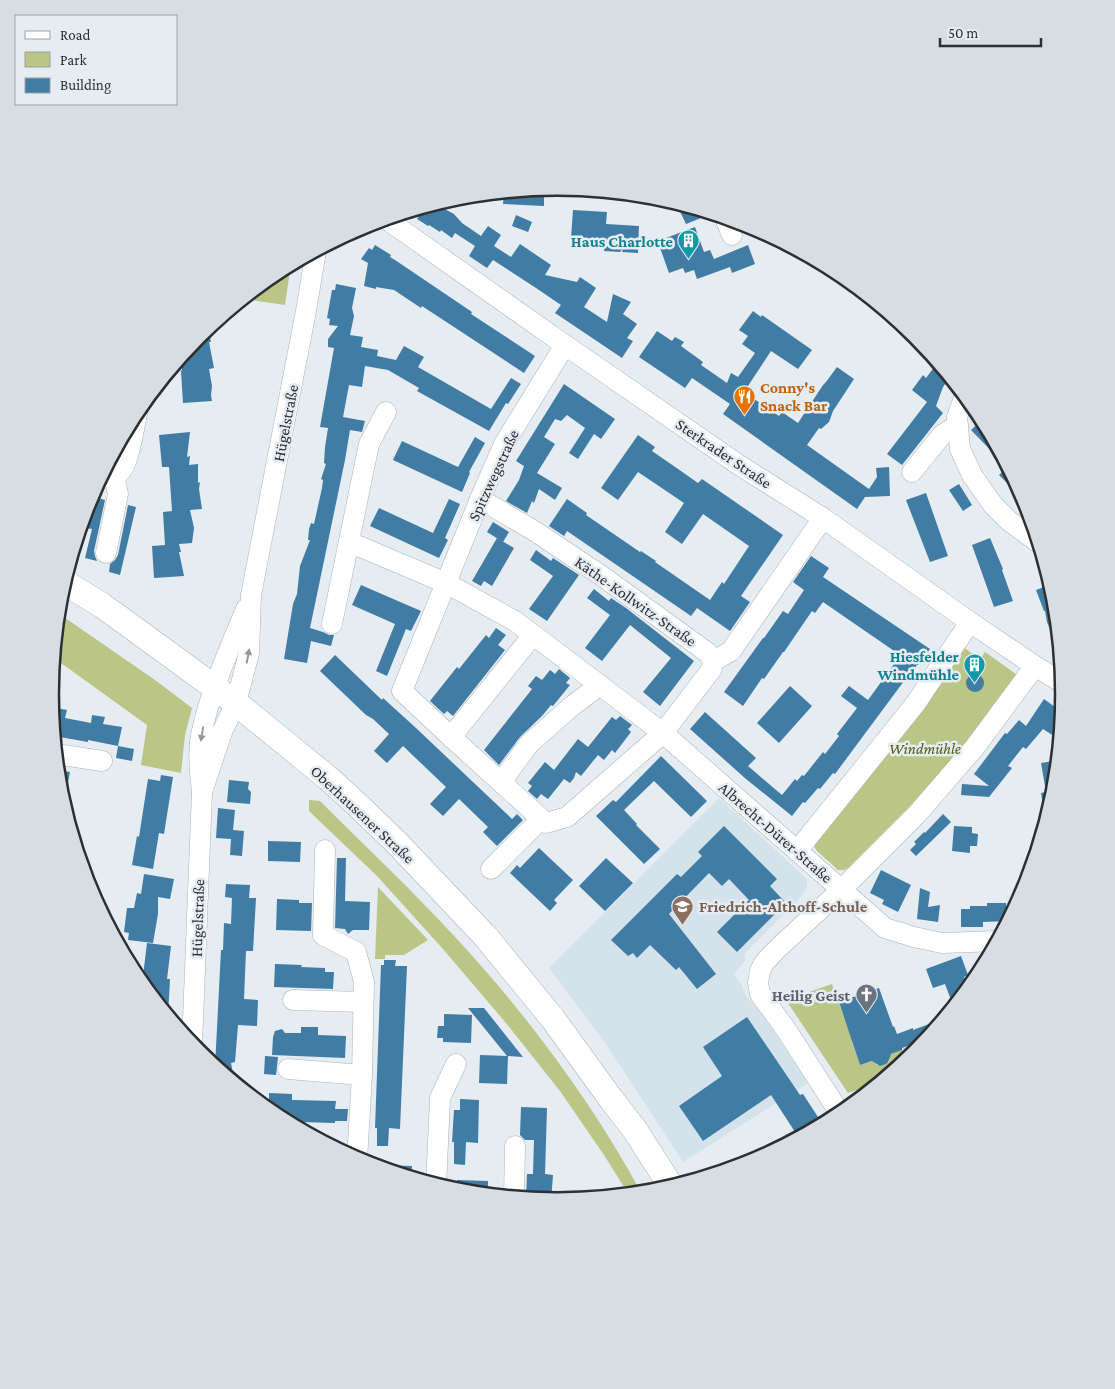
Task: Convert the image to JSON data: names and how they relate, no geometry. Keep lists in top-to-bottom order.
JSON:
{
  "streets": {
    "main road": ["Oberhausener Straße"],
    "street": [
      "Hügelstraße",
      "Sterkrader Straße",
      "Spitzwegstraße",
      "Käthe-Kollwitz-Straße",
      "Albrecht-Dürer-Straße"
    ]
  },
  "crossings": [
    ["Hügelstraße", "Oberhausener Straße"],
    ["Sterkrader Straße", "Spitzwegstraße"],
    ["Spitzwegstraße", "Käthe-Kollwitz-Straße"],
    ["Spitzwegstraße", "Albrecht-Dürer-Straße"]
  ],
  "parks": ["Windmühle"],
  "places": {
    "building": ["Haus Charlotte", "Hiesfelder Windmühle"],
    "restaurant": ["Conny's Snack Bar"],
    "school or university": ["Friedrich-Althoff-Schule"],
    "church": ["Heilig Geist"]
  },
  "legend": ["Road", "Park", "Building"],
  "scale_bar": "50 m"
}
